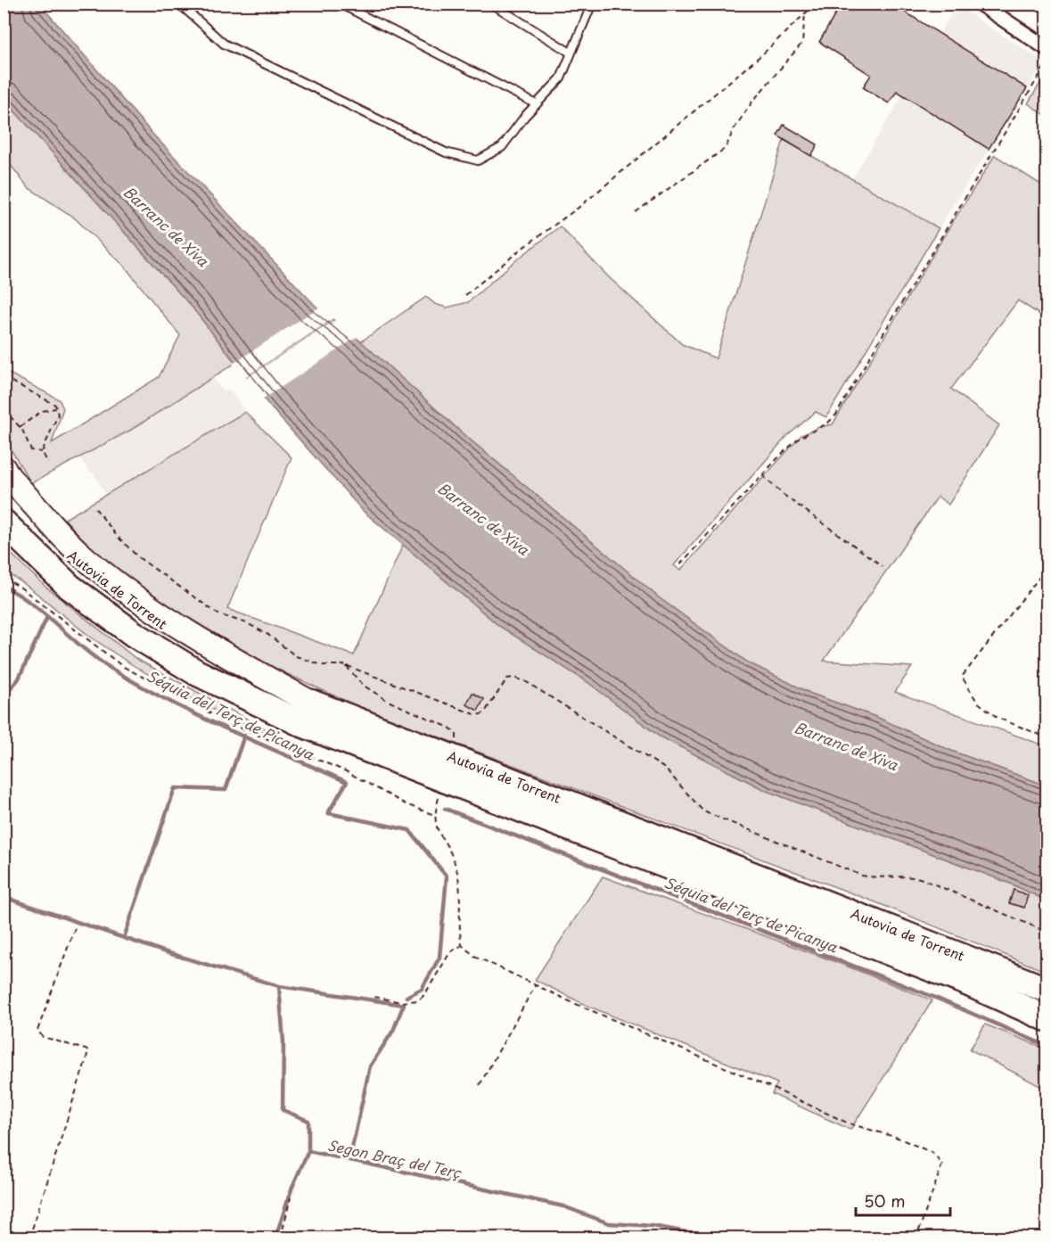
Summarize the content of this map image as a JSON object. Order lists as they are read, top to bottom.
{
  "streets": {
    "highway": ["Autovia de Torrent"]
  },
  "water": ["Barranc de Xiva", "Séquia del Terç de Picanya", "Segon Braç del Terç"],
  "scale_bar": "50 m"
}
